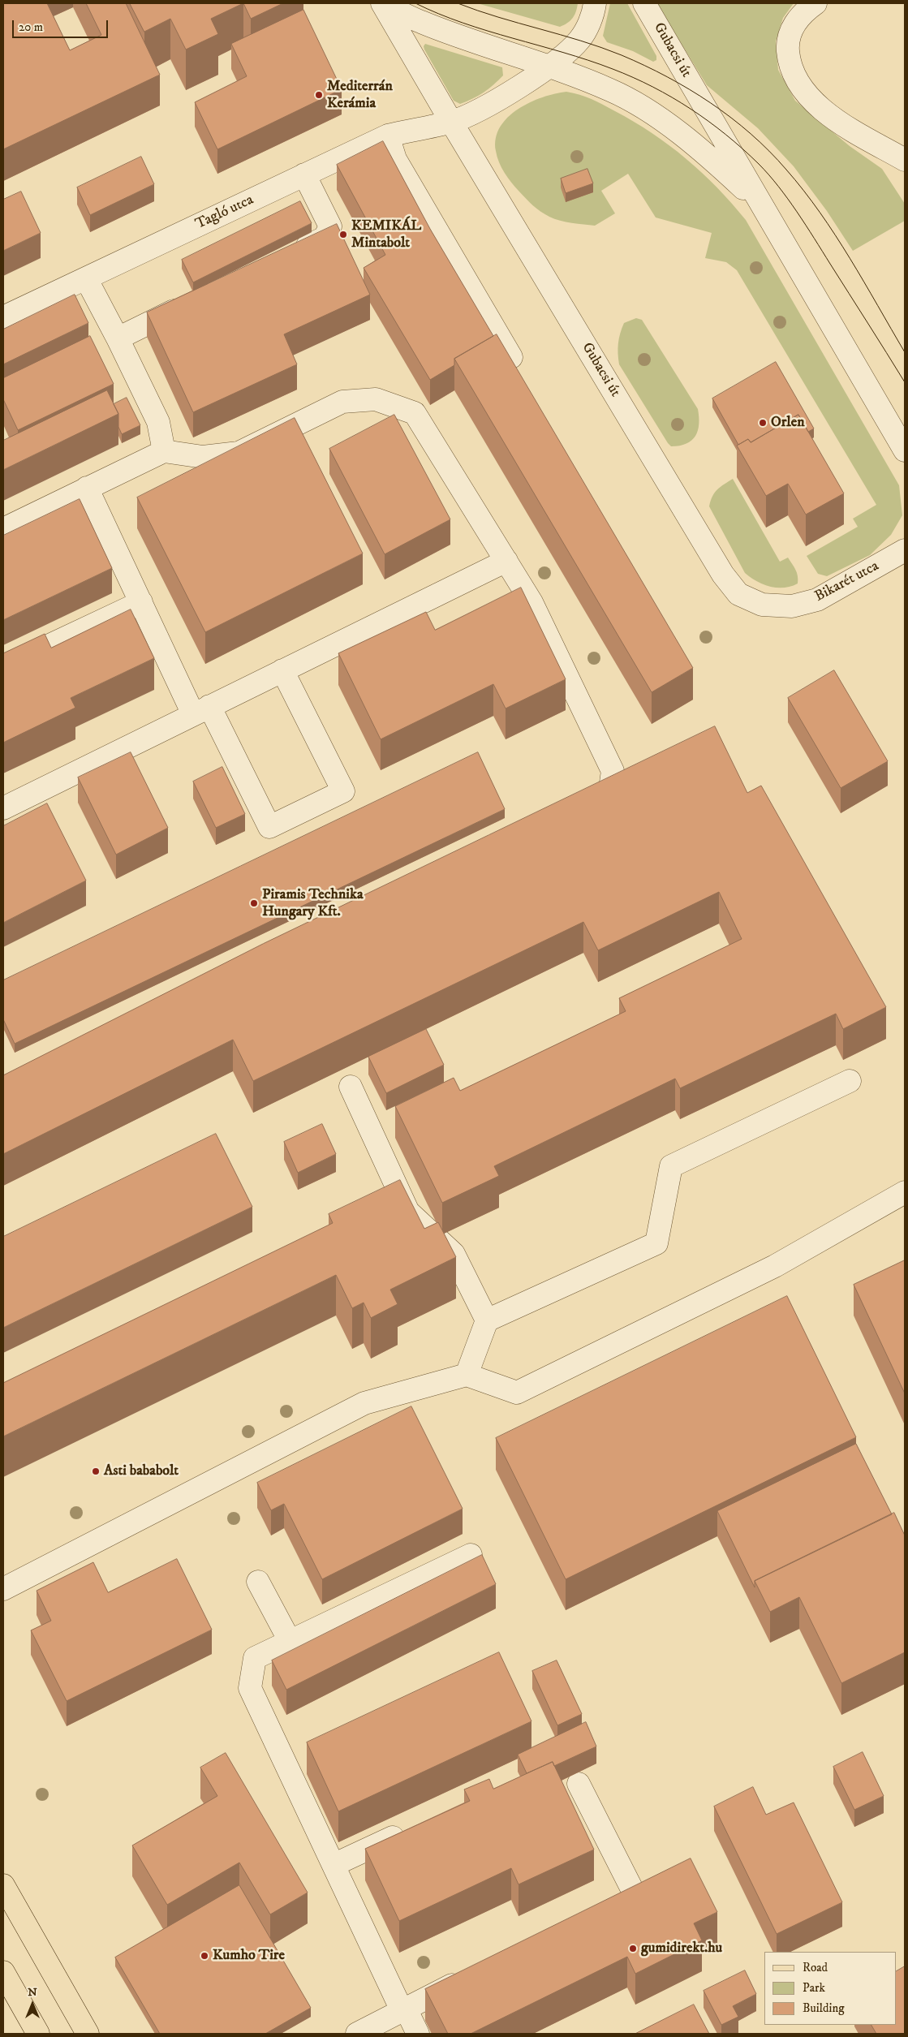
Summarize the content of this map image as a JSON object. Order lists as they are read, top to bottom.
{
  "streets": {
    "street": ["Gubacsi út", "Tagló utca", "Bikarét utca"]
  },
  "crossings": [
    ["Gubacsi út", "Tagló utca"],
    ["Gubacsi út", "Bikarét utca"]
  ],
  "places": [
    "Mediterrán Kerámia",
    "KEMIKÁL Mintabolt",
    "Orlen",
    "Piramis Technika Hungary Kft.",
    "Asti bababolt",
    "gumidirekt.hu",
    "Kumho Tire"
  ],
  "legend": ["Road", "Park", "Building"],
  "scale_bar": "20 m",
  "north": "top"
}
